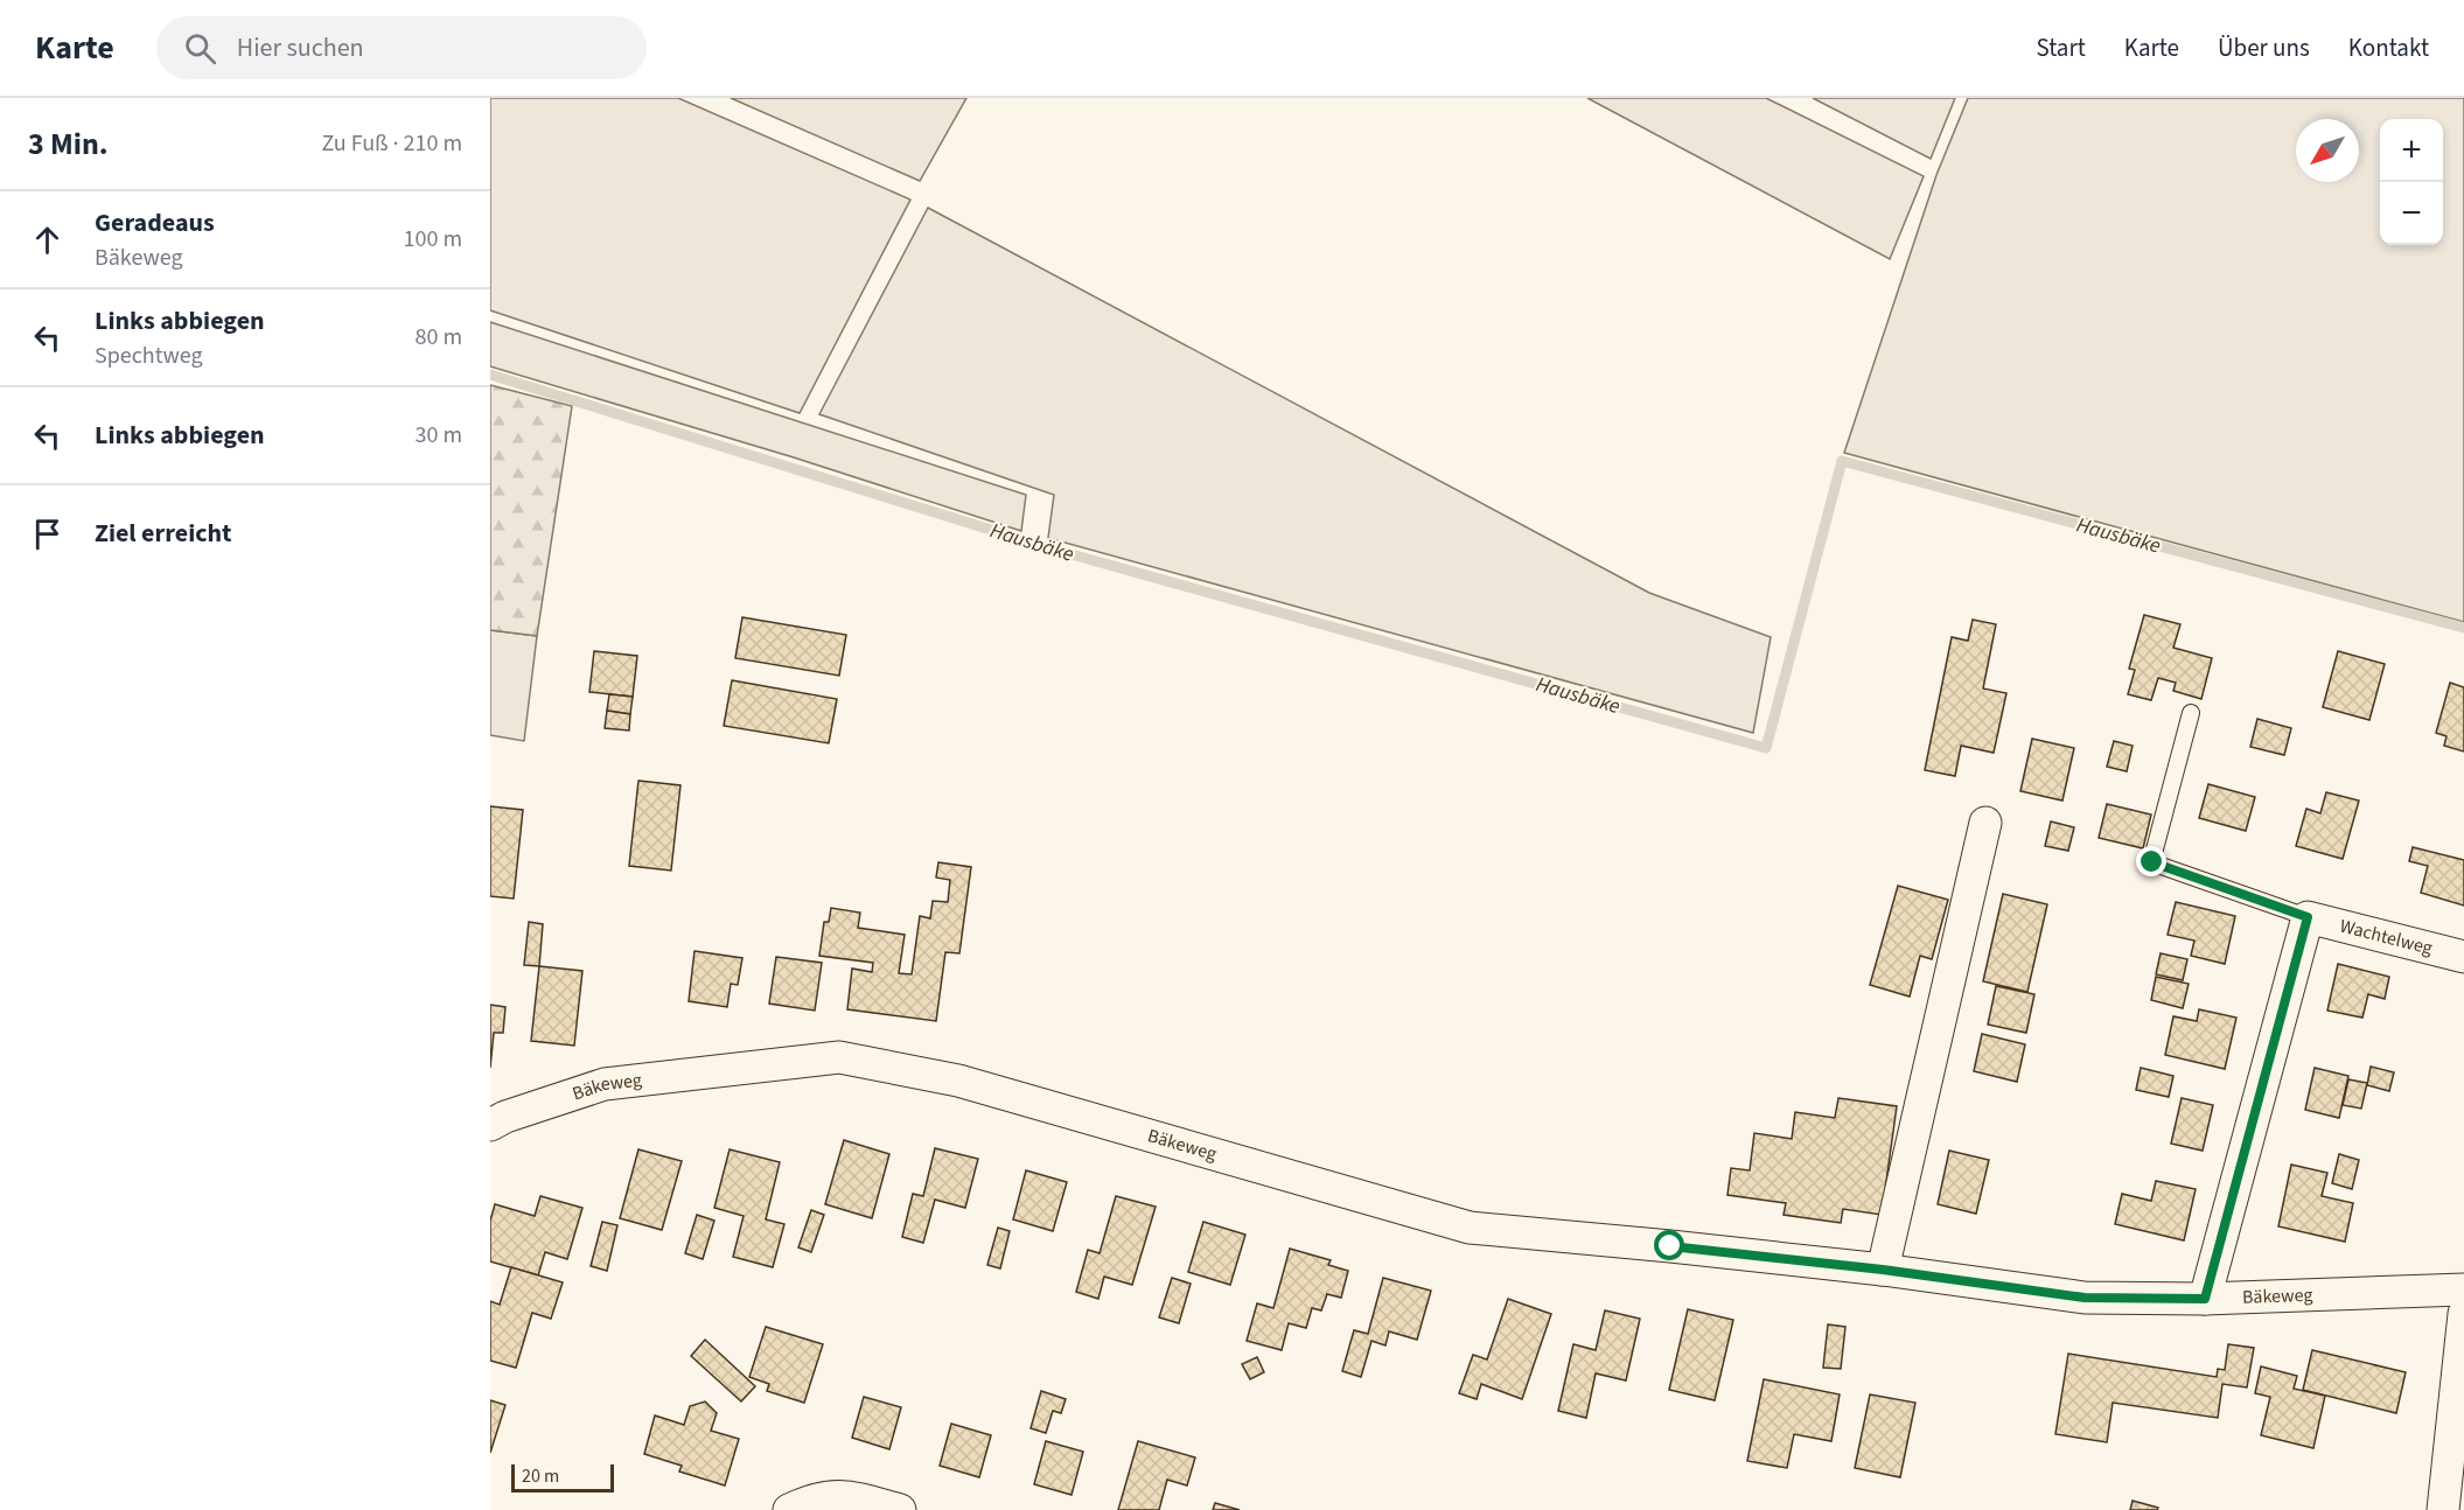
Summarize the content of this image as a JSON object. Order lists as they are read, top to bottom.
{
  "streets": {
    "street": ["Wachtelweg", "Bäkeweg"]
  },
  "water": ["Hausbäke"],
  "scale_bar": "20 m",
  "north": "bottom left",
  "page": {
    "header": "Karte",
    "search": "Hier suchen",
    "nav": [
      "Start",
      "Karte",
      "Über uns",
      "Kontakt"
    ],
    "heading": ["3 Min.", "Zu Fuß · 210 m"],
    "map_buttons": ["+", "−"],
    "list": [
      ["Geradeaus", "Bäkeweg", "100 m"],
      ["Links abbiegen", "Spechtweg", "80 m"],
      ["Links abbiegen", "30 m"],
      "Ziel erreicht"
    ],
    "scale": "20 m"
  }
}
